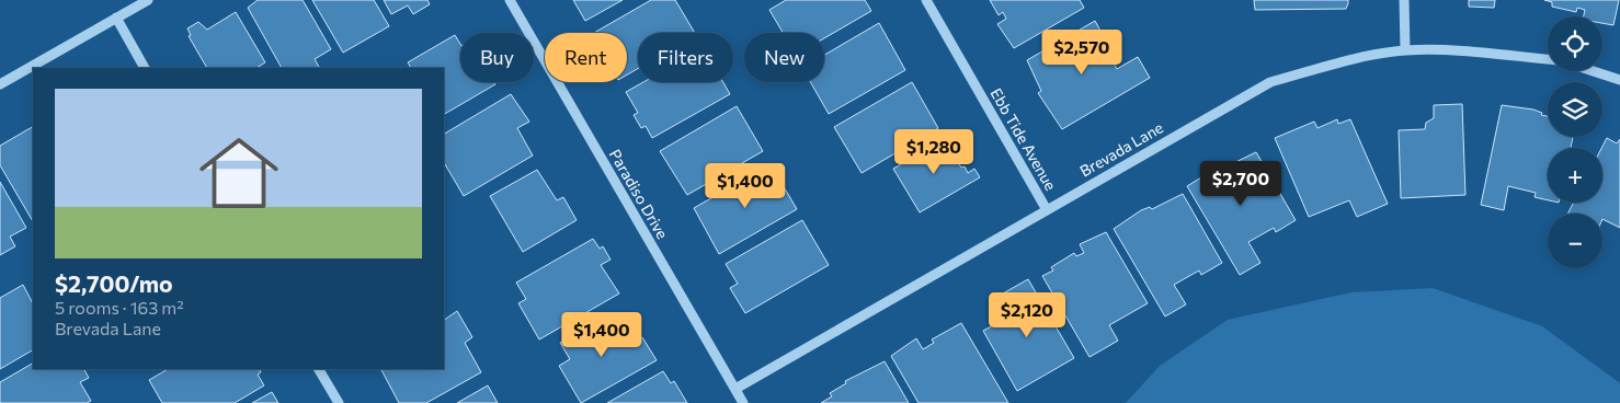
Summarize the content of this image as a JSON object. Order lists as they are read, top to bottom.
{
  "streets": {
    "street": ["Ebb Tide Avenue", "Brevada Lane", "Paradiso Drive"]
  },
  "crossings": [
    ["Ebb Tide Avenue", "Brevada Lane"],
    ["Brevada Lane", "Paradiso Drive"]
  ],
  "page": {
    "map_buttons": ["+", "−"],
    "price": [
      "$2,570",
      "$1,280",
      "$2,700",
      "$1,400",
      "$2,120",
      "$1,400"
    ],
    "chip": [
      "Buy",
      "Rent",
      "Filters",
      "New"
    ],
    "list": [
      {
        "name": "$2,700/mo",
        "note": "5 rooms · 163 m² · Brevada Lane"
      }
    ]
  }
}
